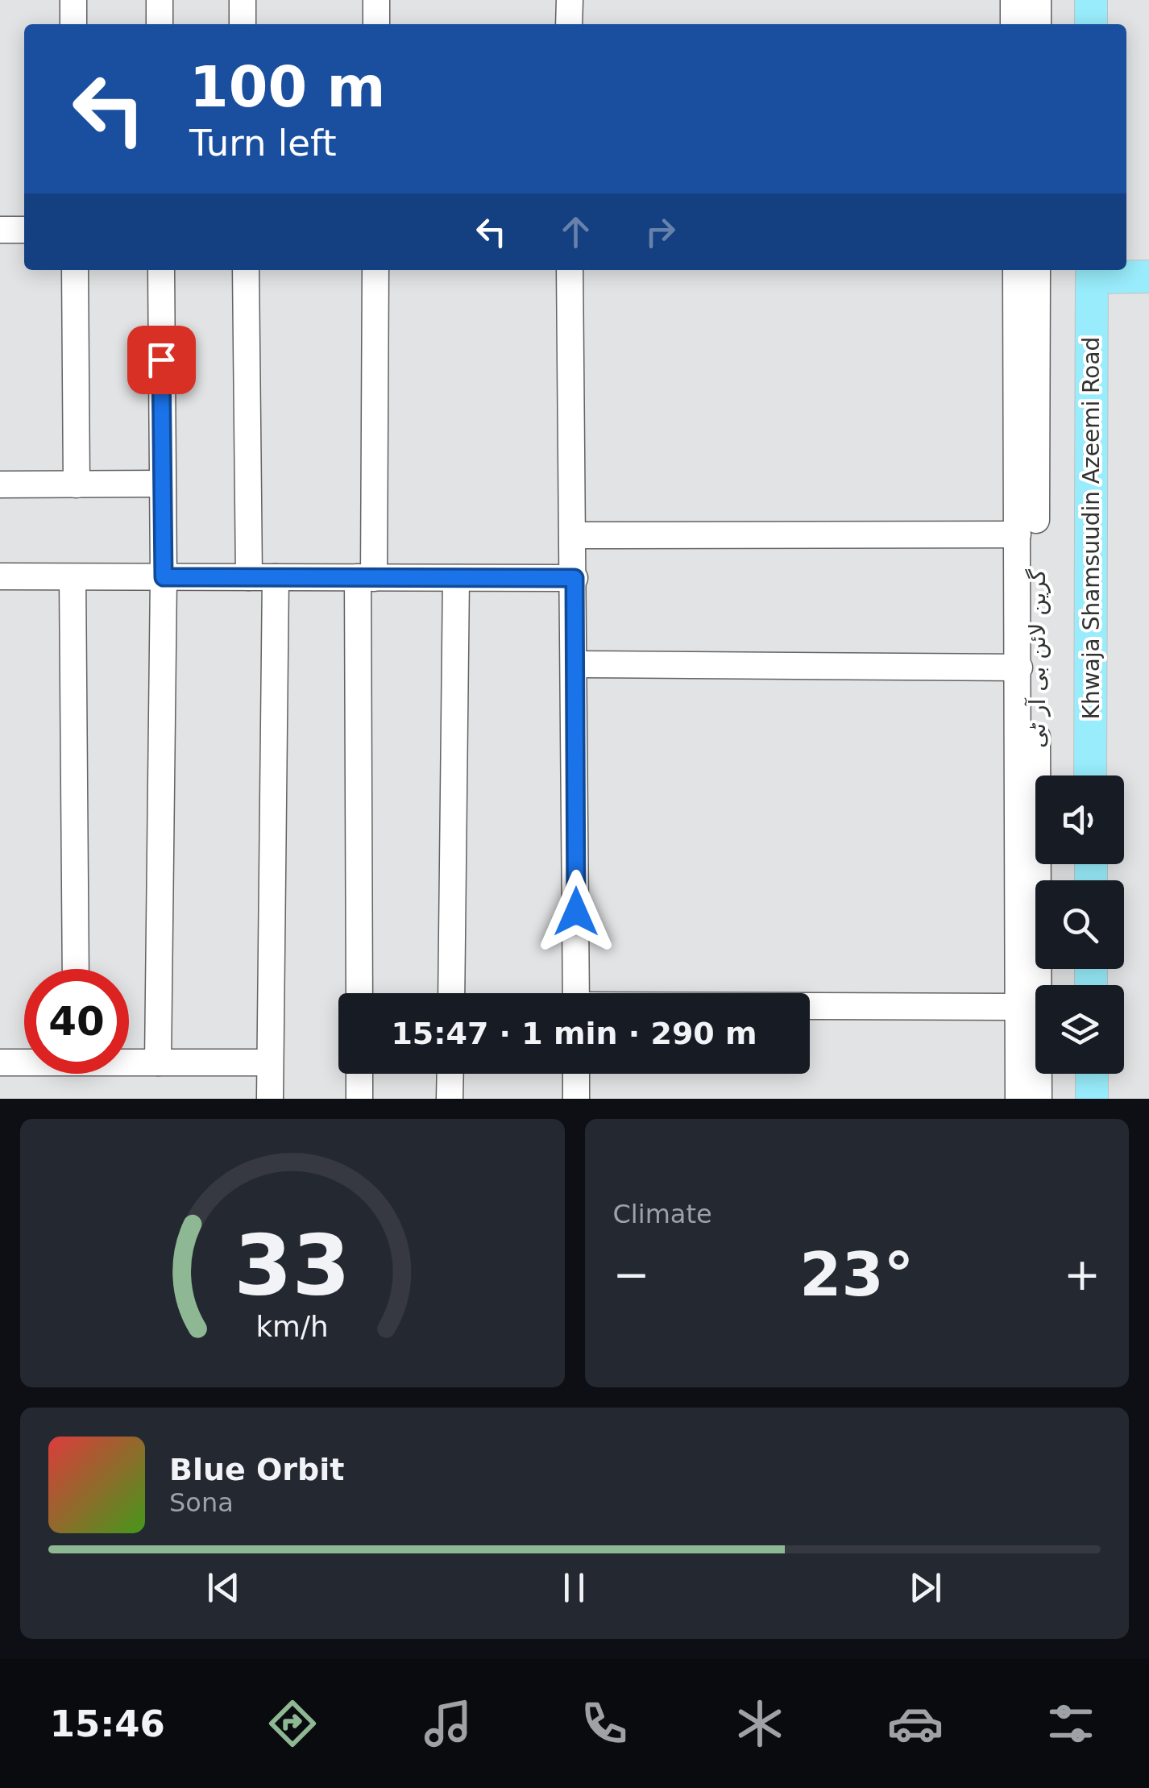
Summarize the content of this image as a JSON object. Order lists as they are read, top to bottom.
{
  "streets": {
    "main road": ["Khwaja Shamsuudin Azeemi Road"],
    "street": ["گرین لائن بی آر ٹی"]
  },
  "page": {
    "turn": ["100 m", "Turn left"],
    "limit": "40",
    "trip": "15:47 · 1 min · 290 m",
    "tile": "Climate",
    "heat": ["−", "23°", "+"],
    "song": ["Blue Orbit", "Sona"],
    "tabs": "15:46",
    "gauge": ["33", "km/h"]
  }
}
